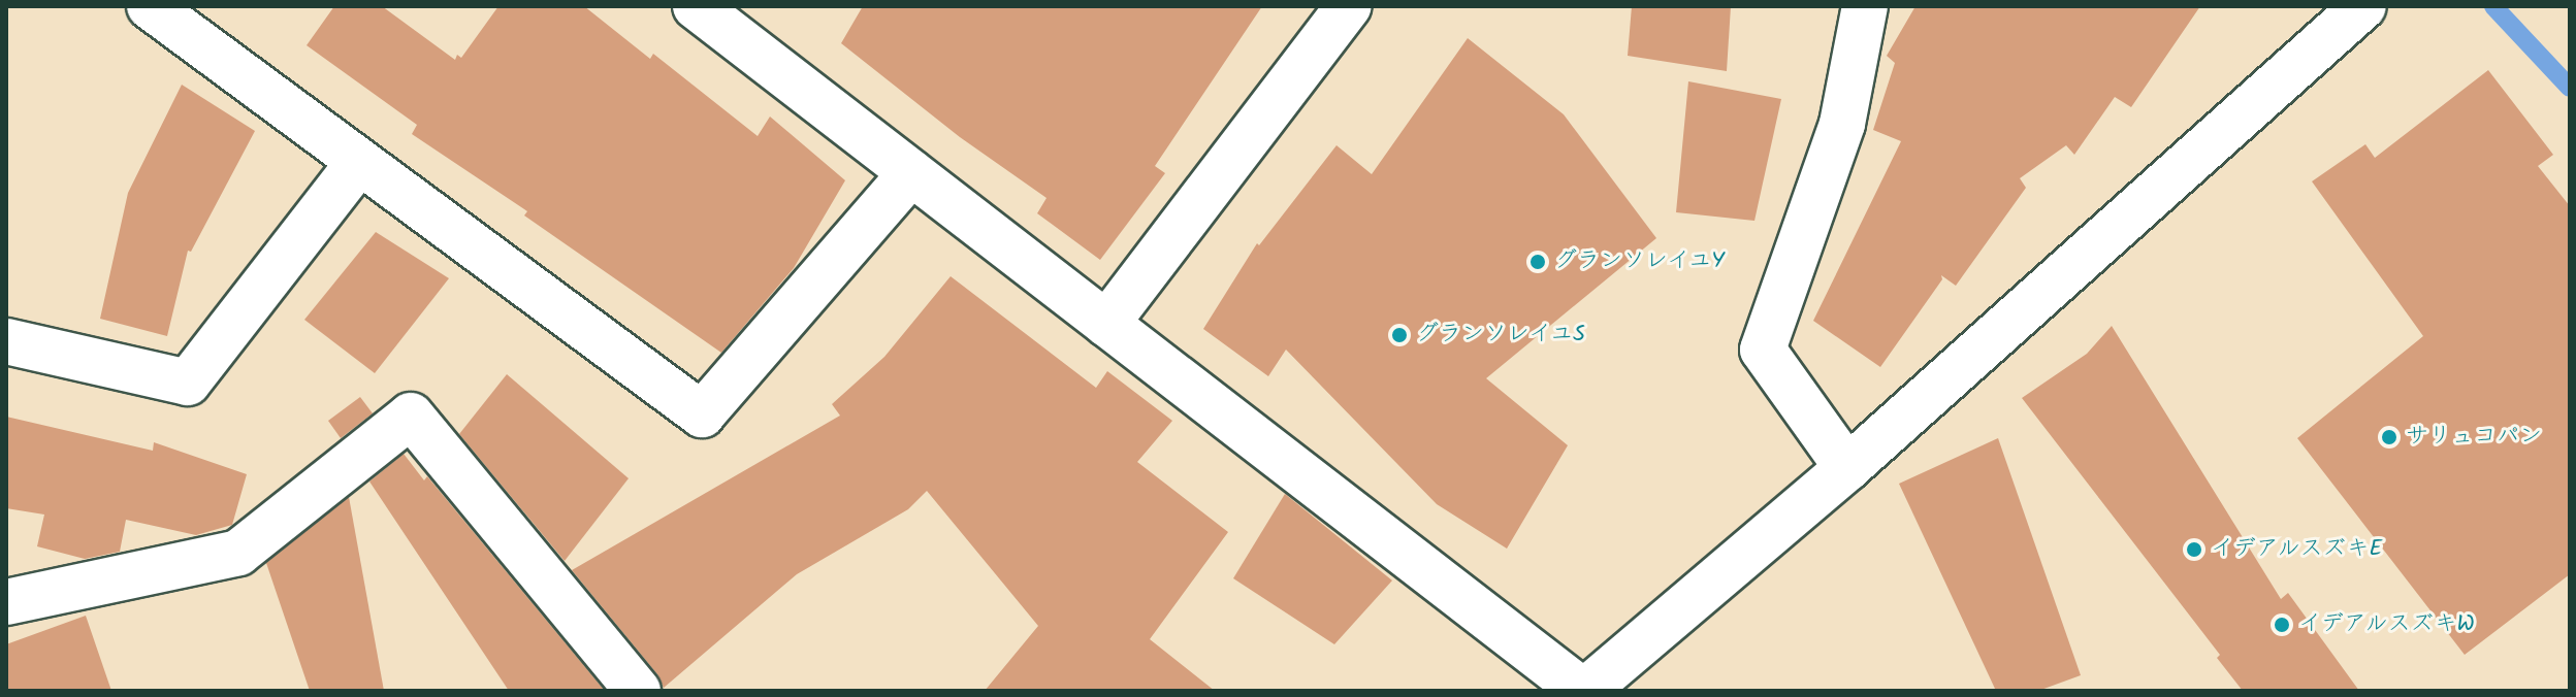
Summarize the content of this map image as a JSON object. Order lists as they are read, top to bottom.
{
  "places": [
    "グランソレイユY",
    "グランソレイユS",
    "サリュコパン",
    "イデアルスズキE",
    "イデアルスズキW"
  ]
}
